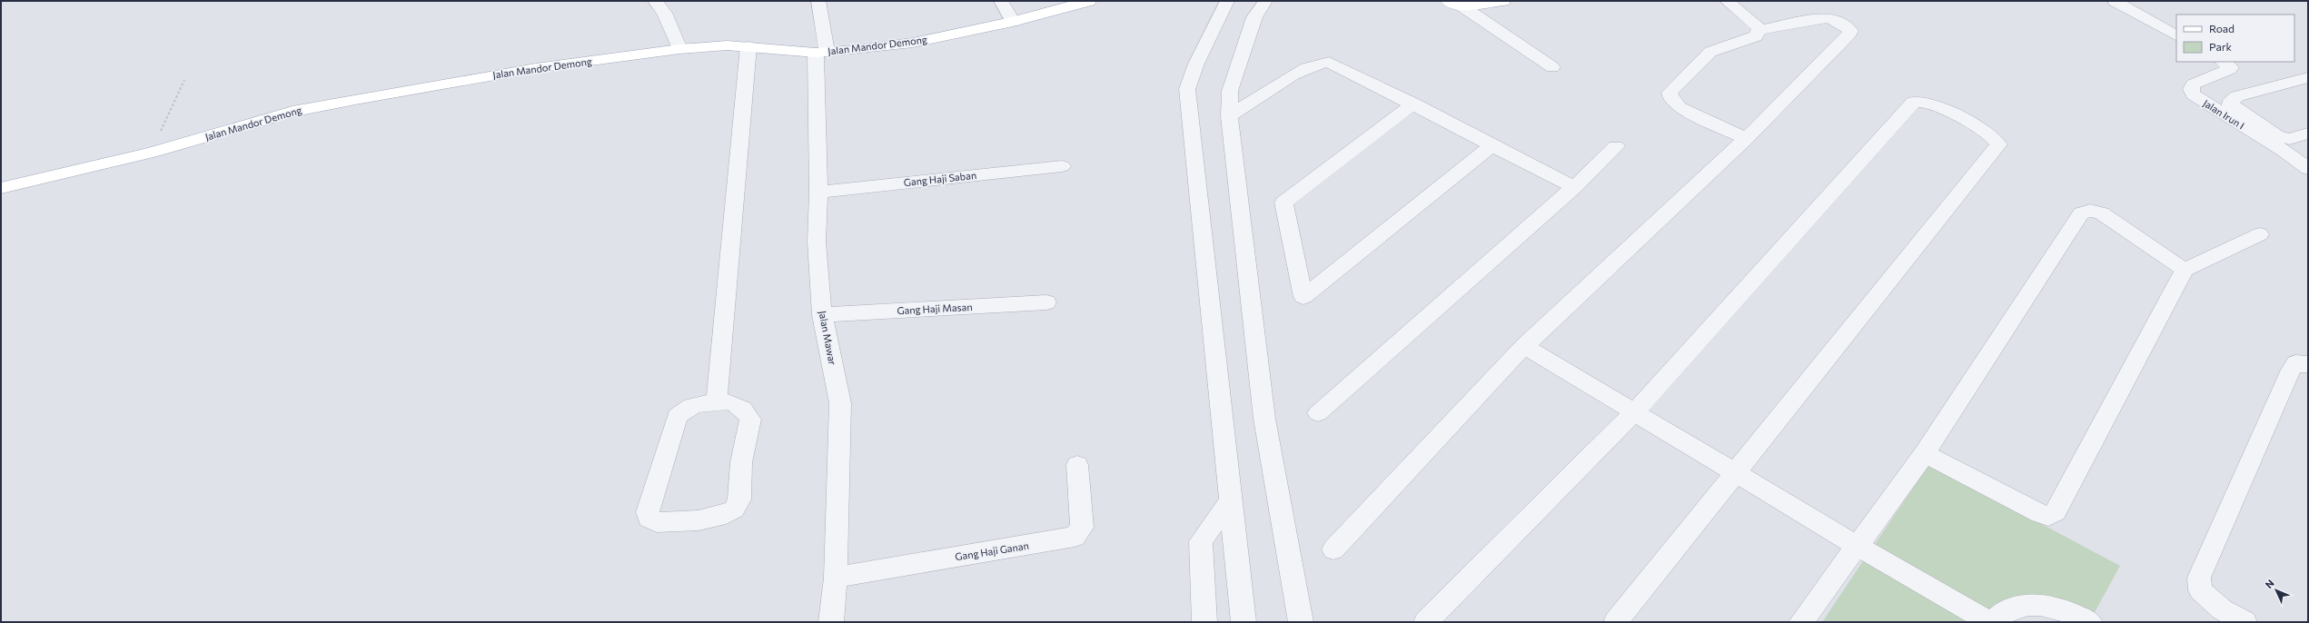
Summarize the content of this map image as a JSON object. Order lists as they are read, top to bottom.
{
  "streets": {
    "main road": ["Jalan Mandor Demong"],
    "street": [
      "Jalan Irun I",
      "Gang Haji Saban",
      "Gang Haji Masan",
      "Jalan Mawar",
      "Gang Haji Ganan"
    ]
  },
  "crossings": [
    ["Jalan Mandor Demong", "Jalan Mawar"],
    ["Gang Haji Saban", "Jalan Mawar"],
    ["Gang Haji Masan", "Jalan Mawar"],
    ["Jalan Mawar", "Gang Haji Ganan"]
  ],
  "legend": ["Road", "Park"],
  "north": "top left"
}
